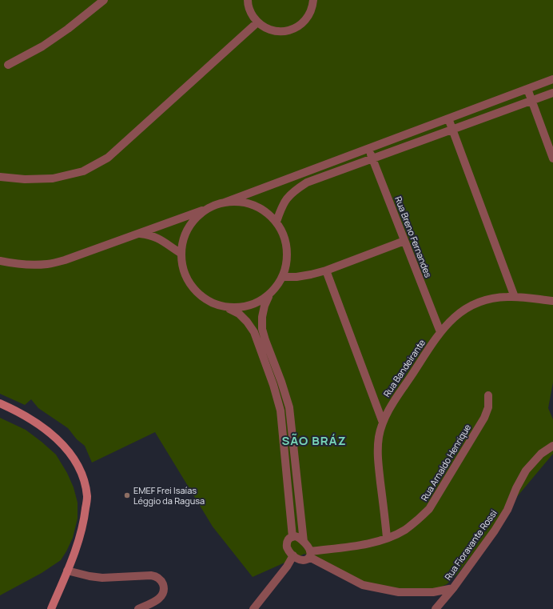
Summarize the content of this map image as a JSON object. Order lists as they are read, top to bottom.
{
  "streets": {
    "street": [
      "Rua Breno Fernandes",
      "Rua Bandeirante",
      "Rua Arnaldo Henrique",
      "Rua Fioravante Rossi"
    ]
  },
  "crossings": [
    ["Rua Breno Fernandes", "Rua Bandeirante"],
    ["Rua Bandeirante", "Rua Arnaldo Henrique"]
  ],
  "districts": ["SÃO BRÁZ"],
  "places": ["EMEF Frei Isaías Léggio da Ragusa"]
}
